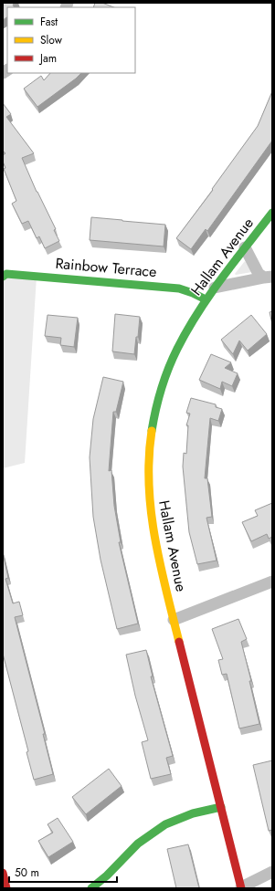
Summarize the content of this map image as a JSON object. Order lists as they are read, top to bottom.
{
  "streets": {
    "street": ["Hallam Avenue", "Rainbow Terrace"]
  },
  "crossings": [
    ["Hallam Avenue", "Rainbow Terrace"]
  ],
  "legend": ["Fast", "Slow", "Jam"],
  "scale_bar": "50 m"
}
